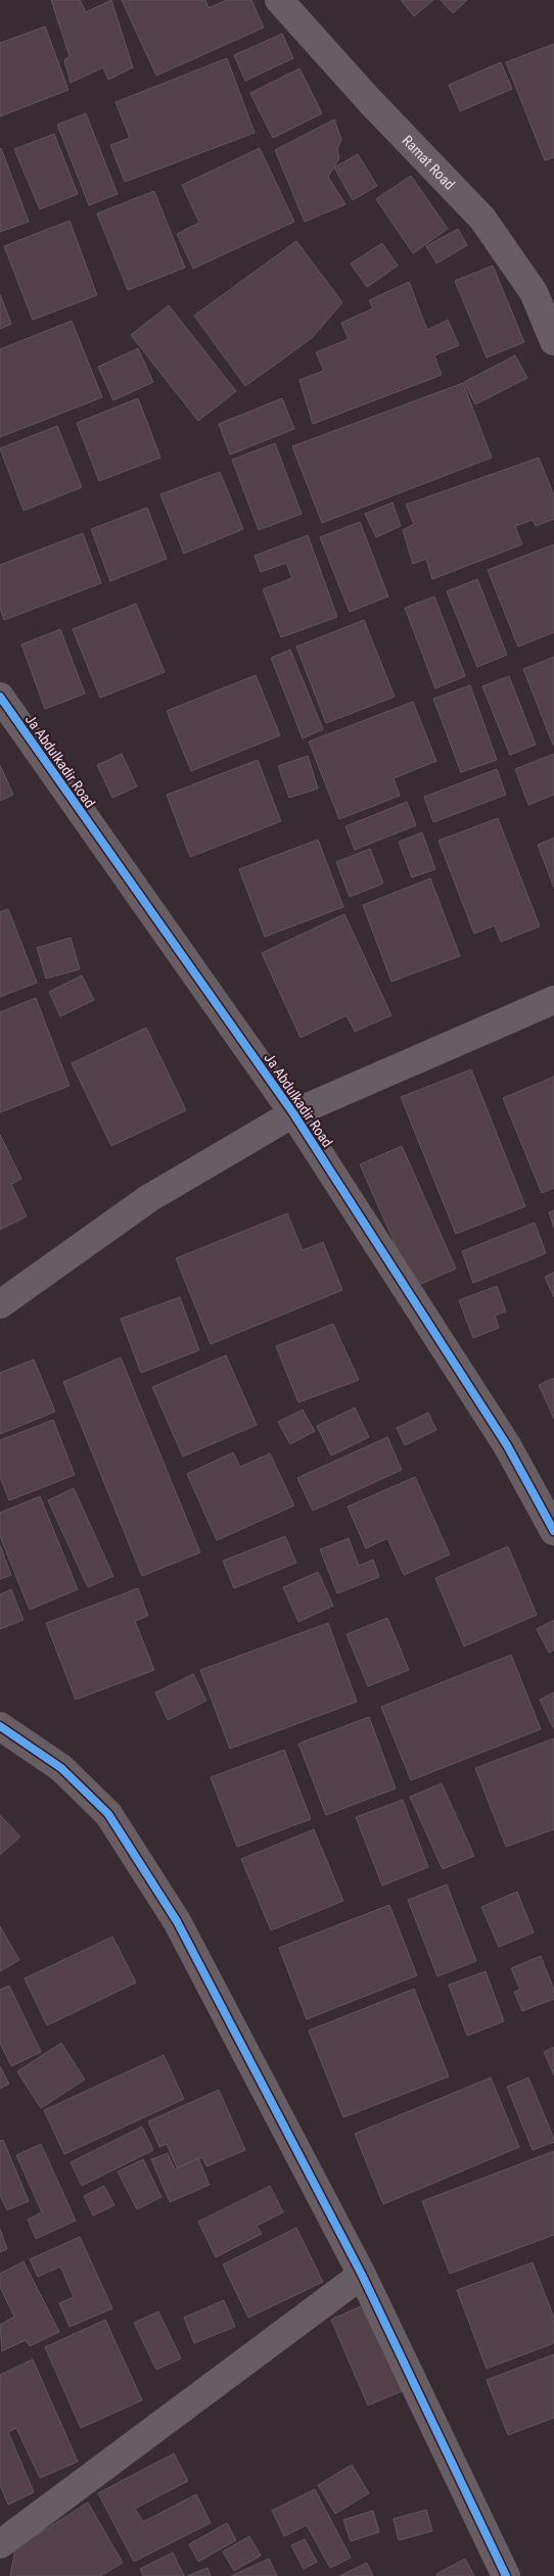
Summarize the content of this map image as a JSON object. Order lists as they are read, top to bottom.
{
  "streets": {
    "street": ["Ramat Road", "Ja Abdulkadir Road"]
  }
}
